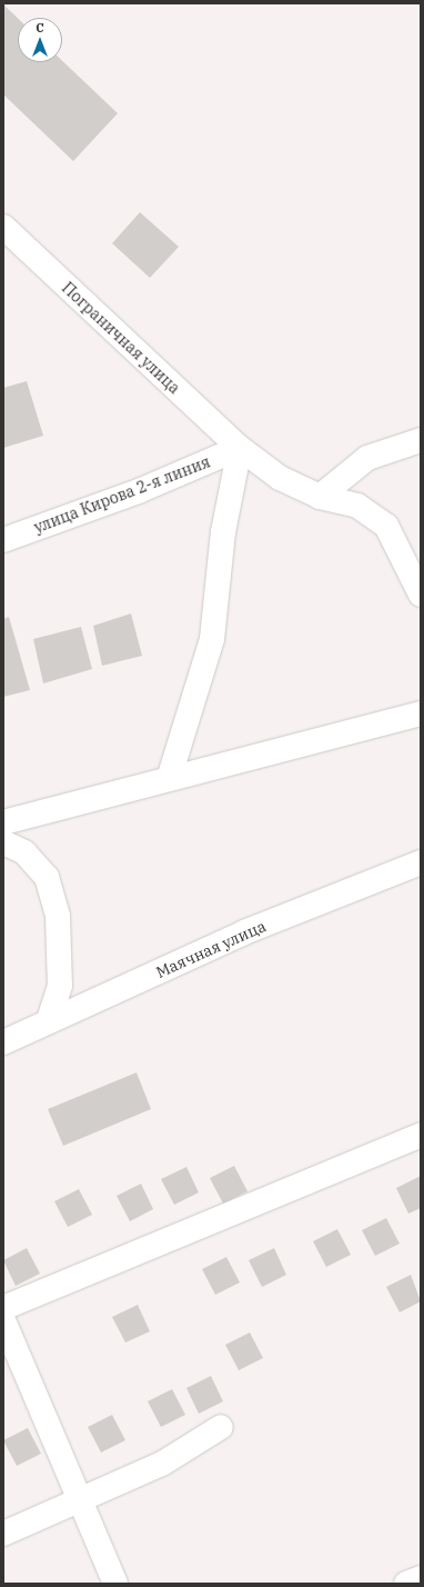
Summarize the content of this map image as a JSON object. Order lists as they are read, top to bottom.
{
  "streets": {
    "street": ["Пограничная улица", "улица Кирова 2-я линия", "Маячная улица"]
  },
  "crossings": [
    ["Пограничная улица", "улица Кирова 2-я линия"]
  ],
  "north": "top"
}
